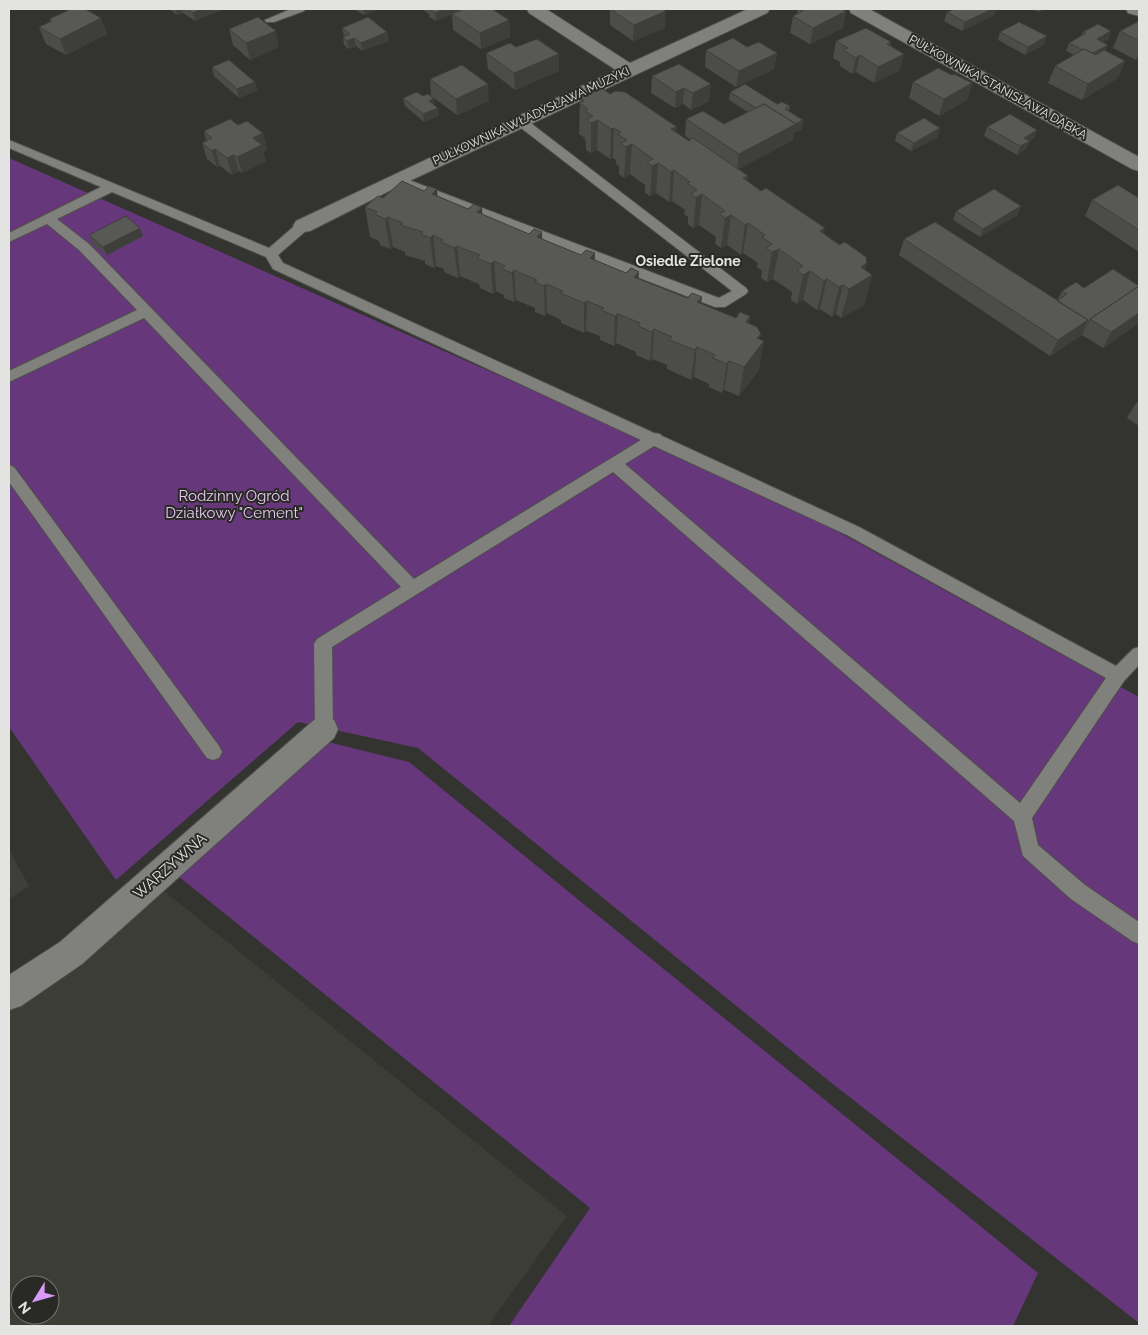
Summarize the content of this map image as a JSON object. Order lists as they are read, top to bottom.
{
  "streets": {
    "street": ["PUŁKOWNIKA STANISŁAWA DĄBKA", "PUŁKOWNIKA WŁADYSŁAWA MUZYKI", "WARZYWNA"]
  },
  "districts": ["Osiedle Zielone"],
  "parks": ["Rodzinny Ogród Działkowy \"Cement\""],
  "north": "bottom left"
}
